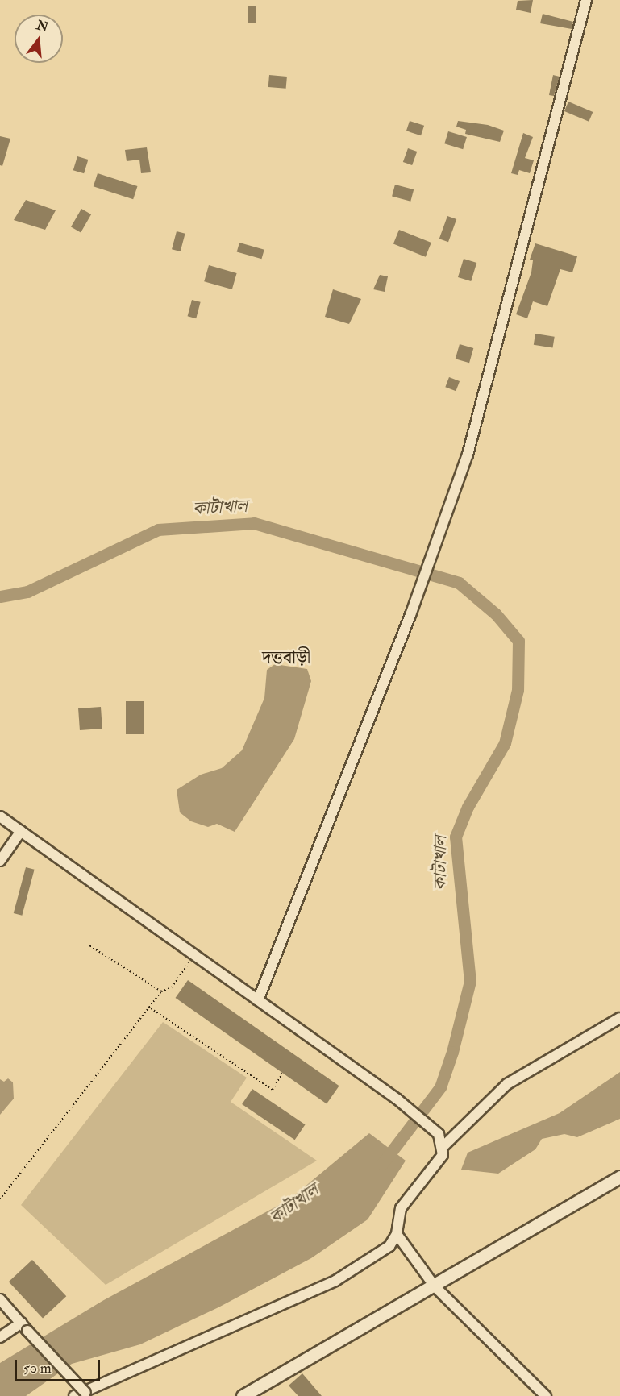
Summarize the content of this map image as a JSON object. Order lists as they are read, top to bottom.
{
  "districts": ["দত্তবাড়ী"],
  "water": ["কাটাখাল"],
  "scale_bar": "50 m",
  "north": "top"
}
